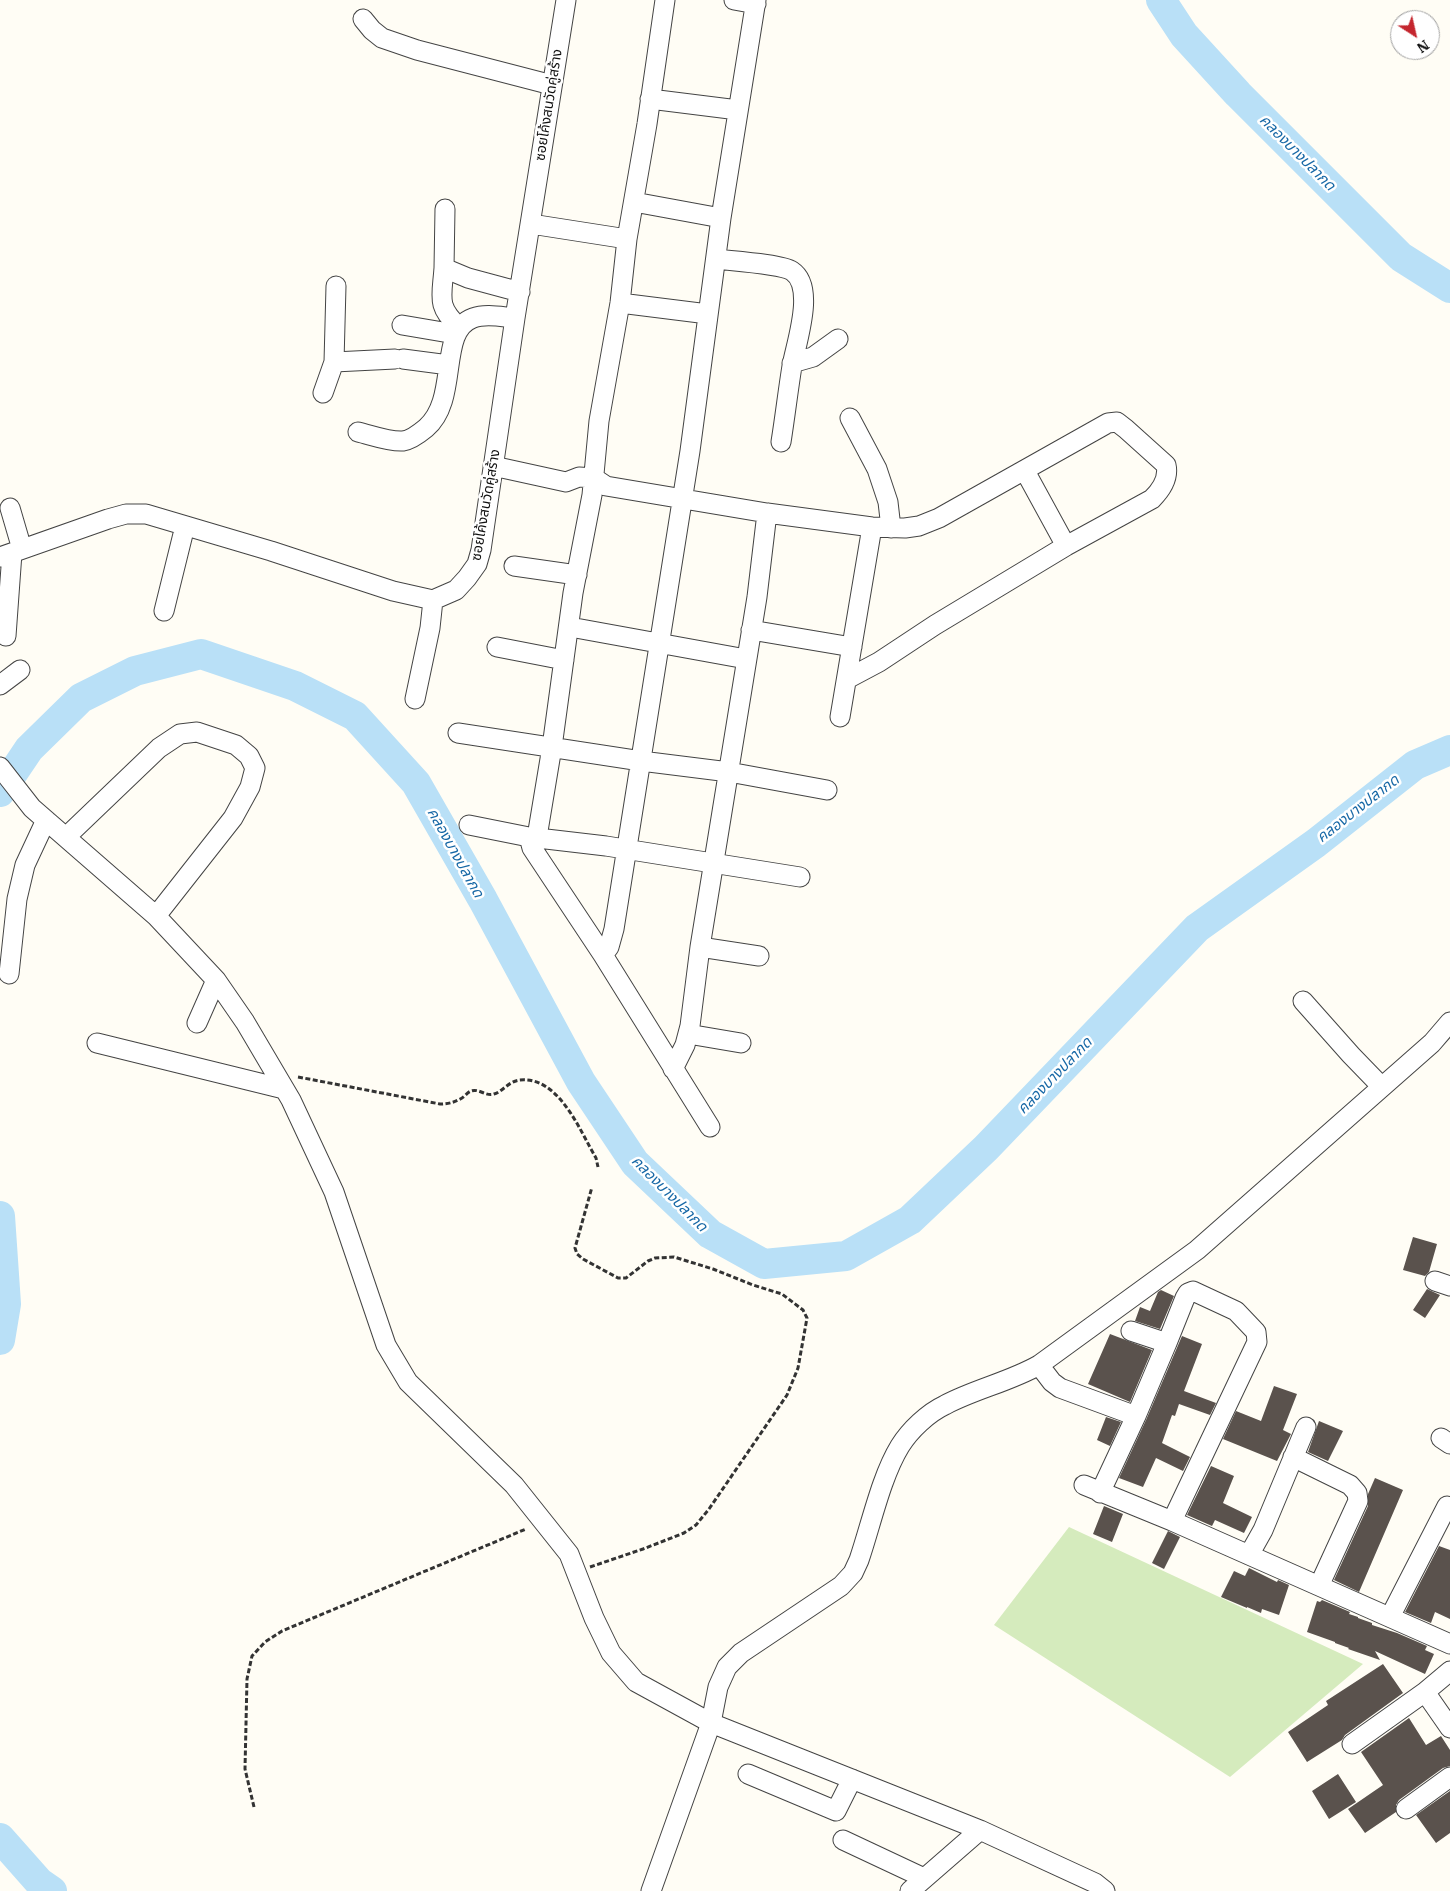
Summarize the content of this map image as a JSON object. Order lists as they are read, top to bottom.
{
  "streets": {
    "street": ["ซอยโค้งสนวัดคู่สร้าง"]
  },
  "water": ["คลองบางปลากด"],
  "north": "bottom right"
}
